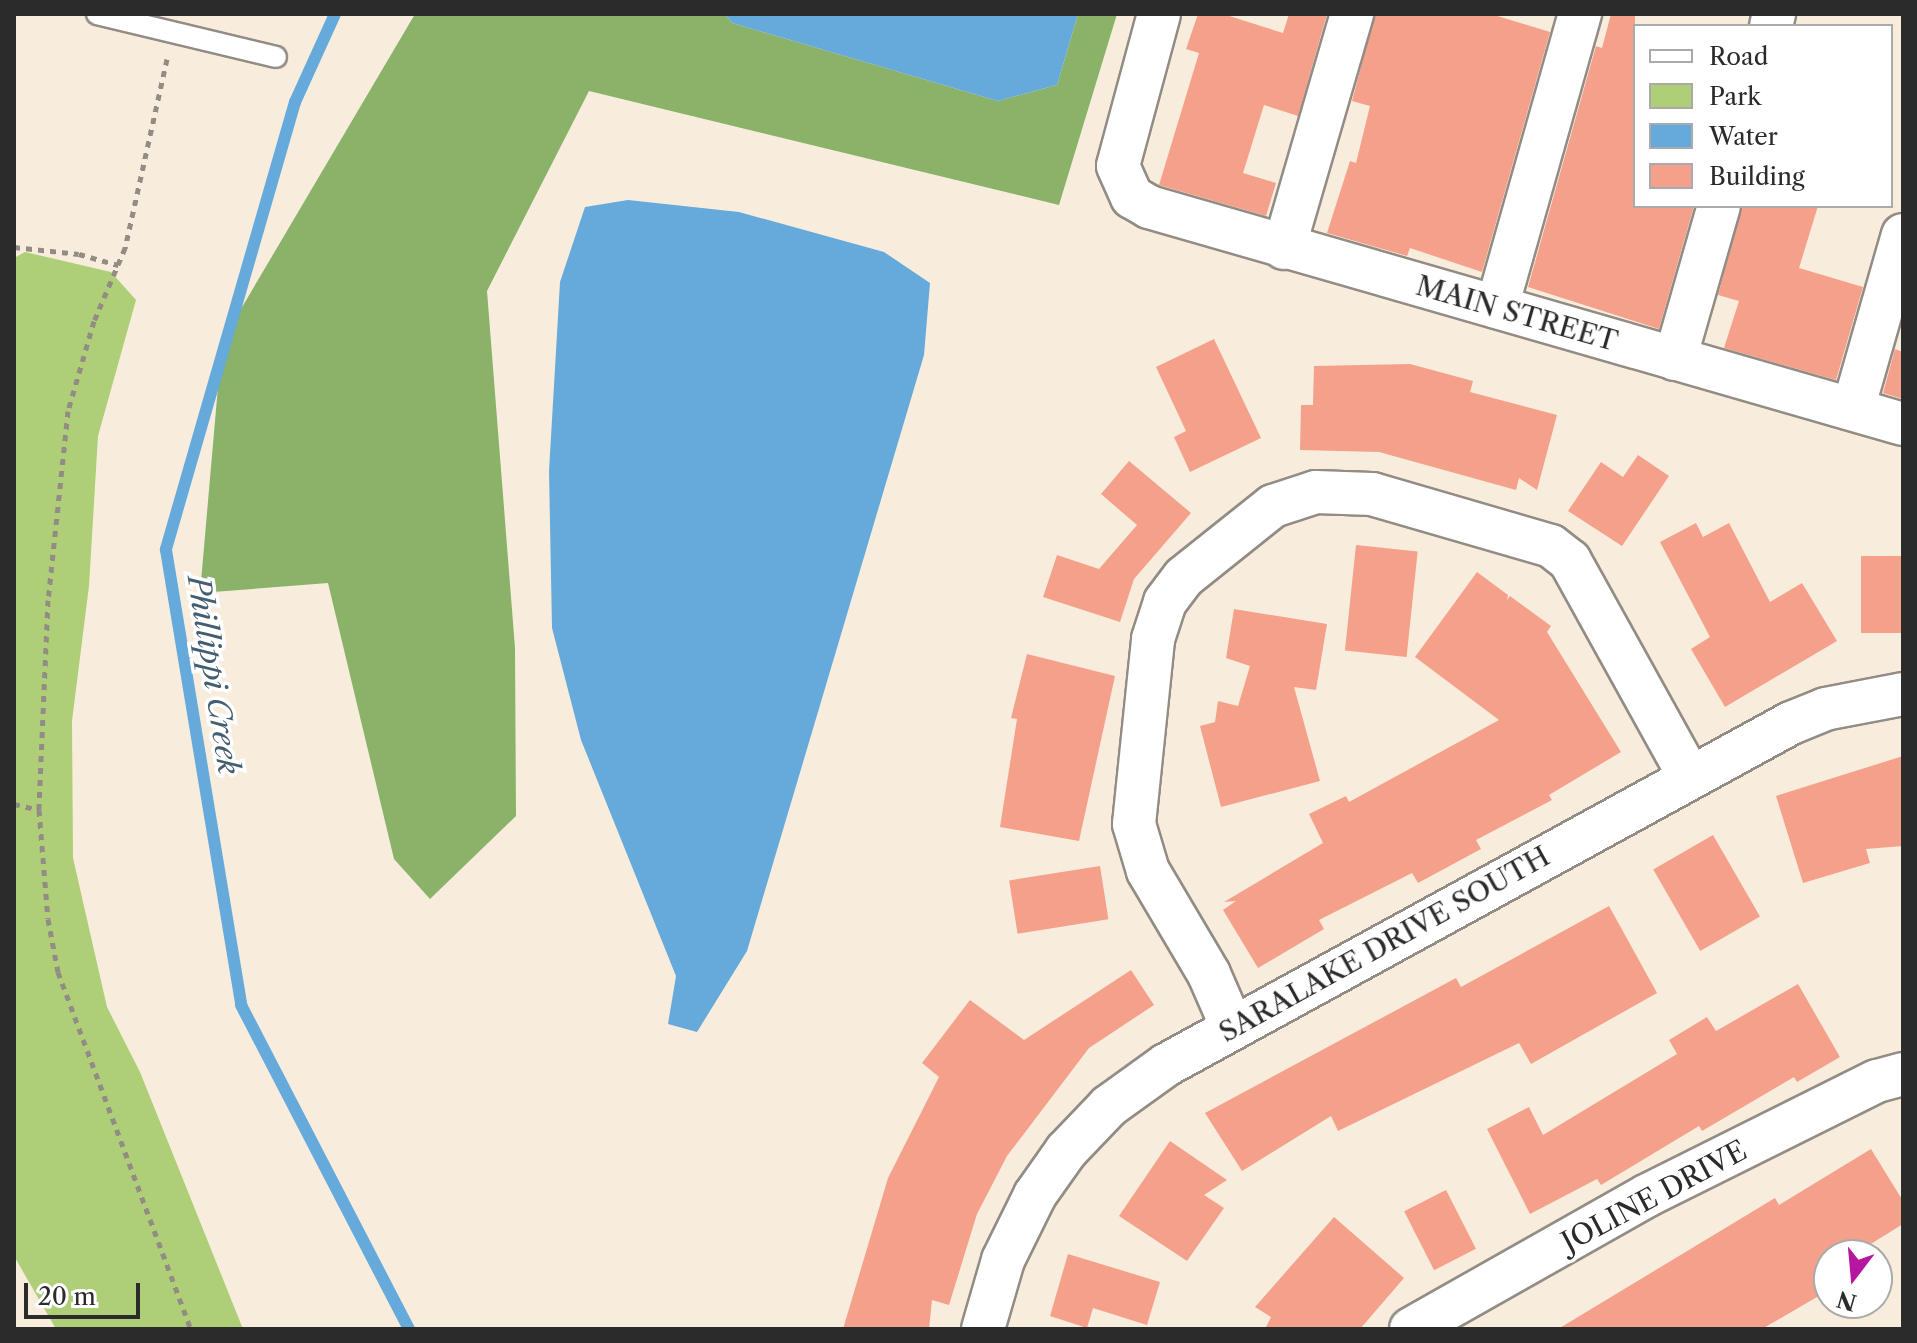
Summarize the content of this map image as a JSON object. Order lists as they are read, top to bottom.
{
  "streets": {
    "street": ["MAIN STREET", "SARALAKE DRIVE SOUTH", "JOLINE DRIVE"]
  },
  "water": ["Phillippi Creek"],
  "legend": [
    "Road",
    "Park",
    "Water",
    "Building"
  ],
  "scale_bar": "20 m",
  "north": "bottom"
}
